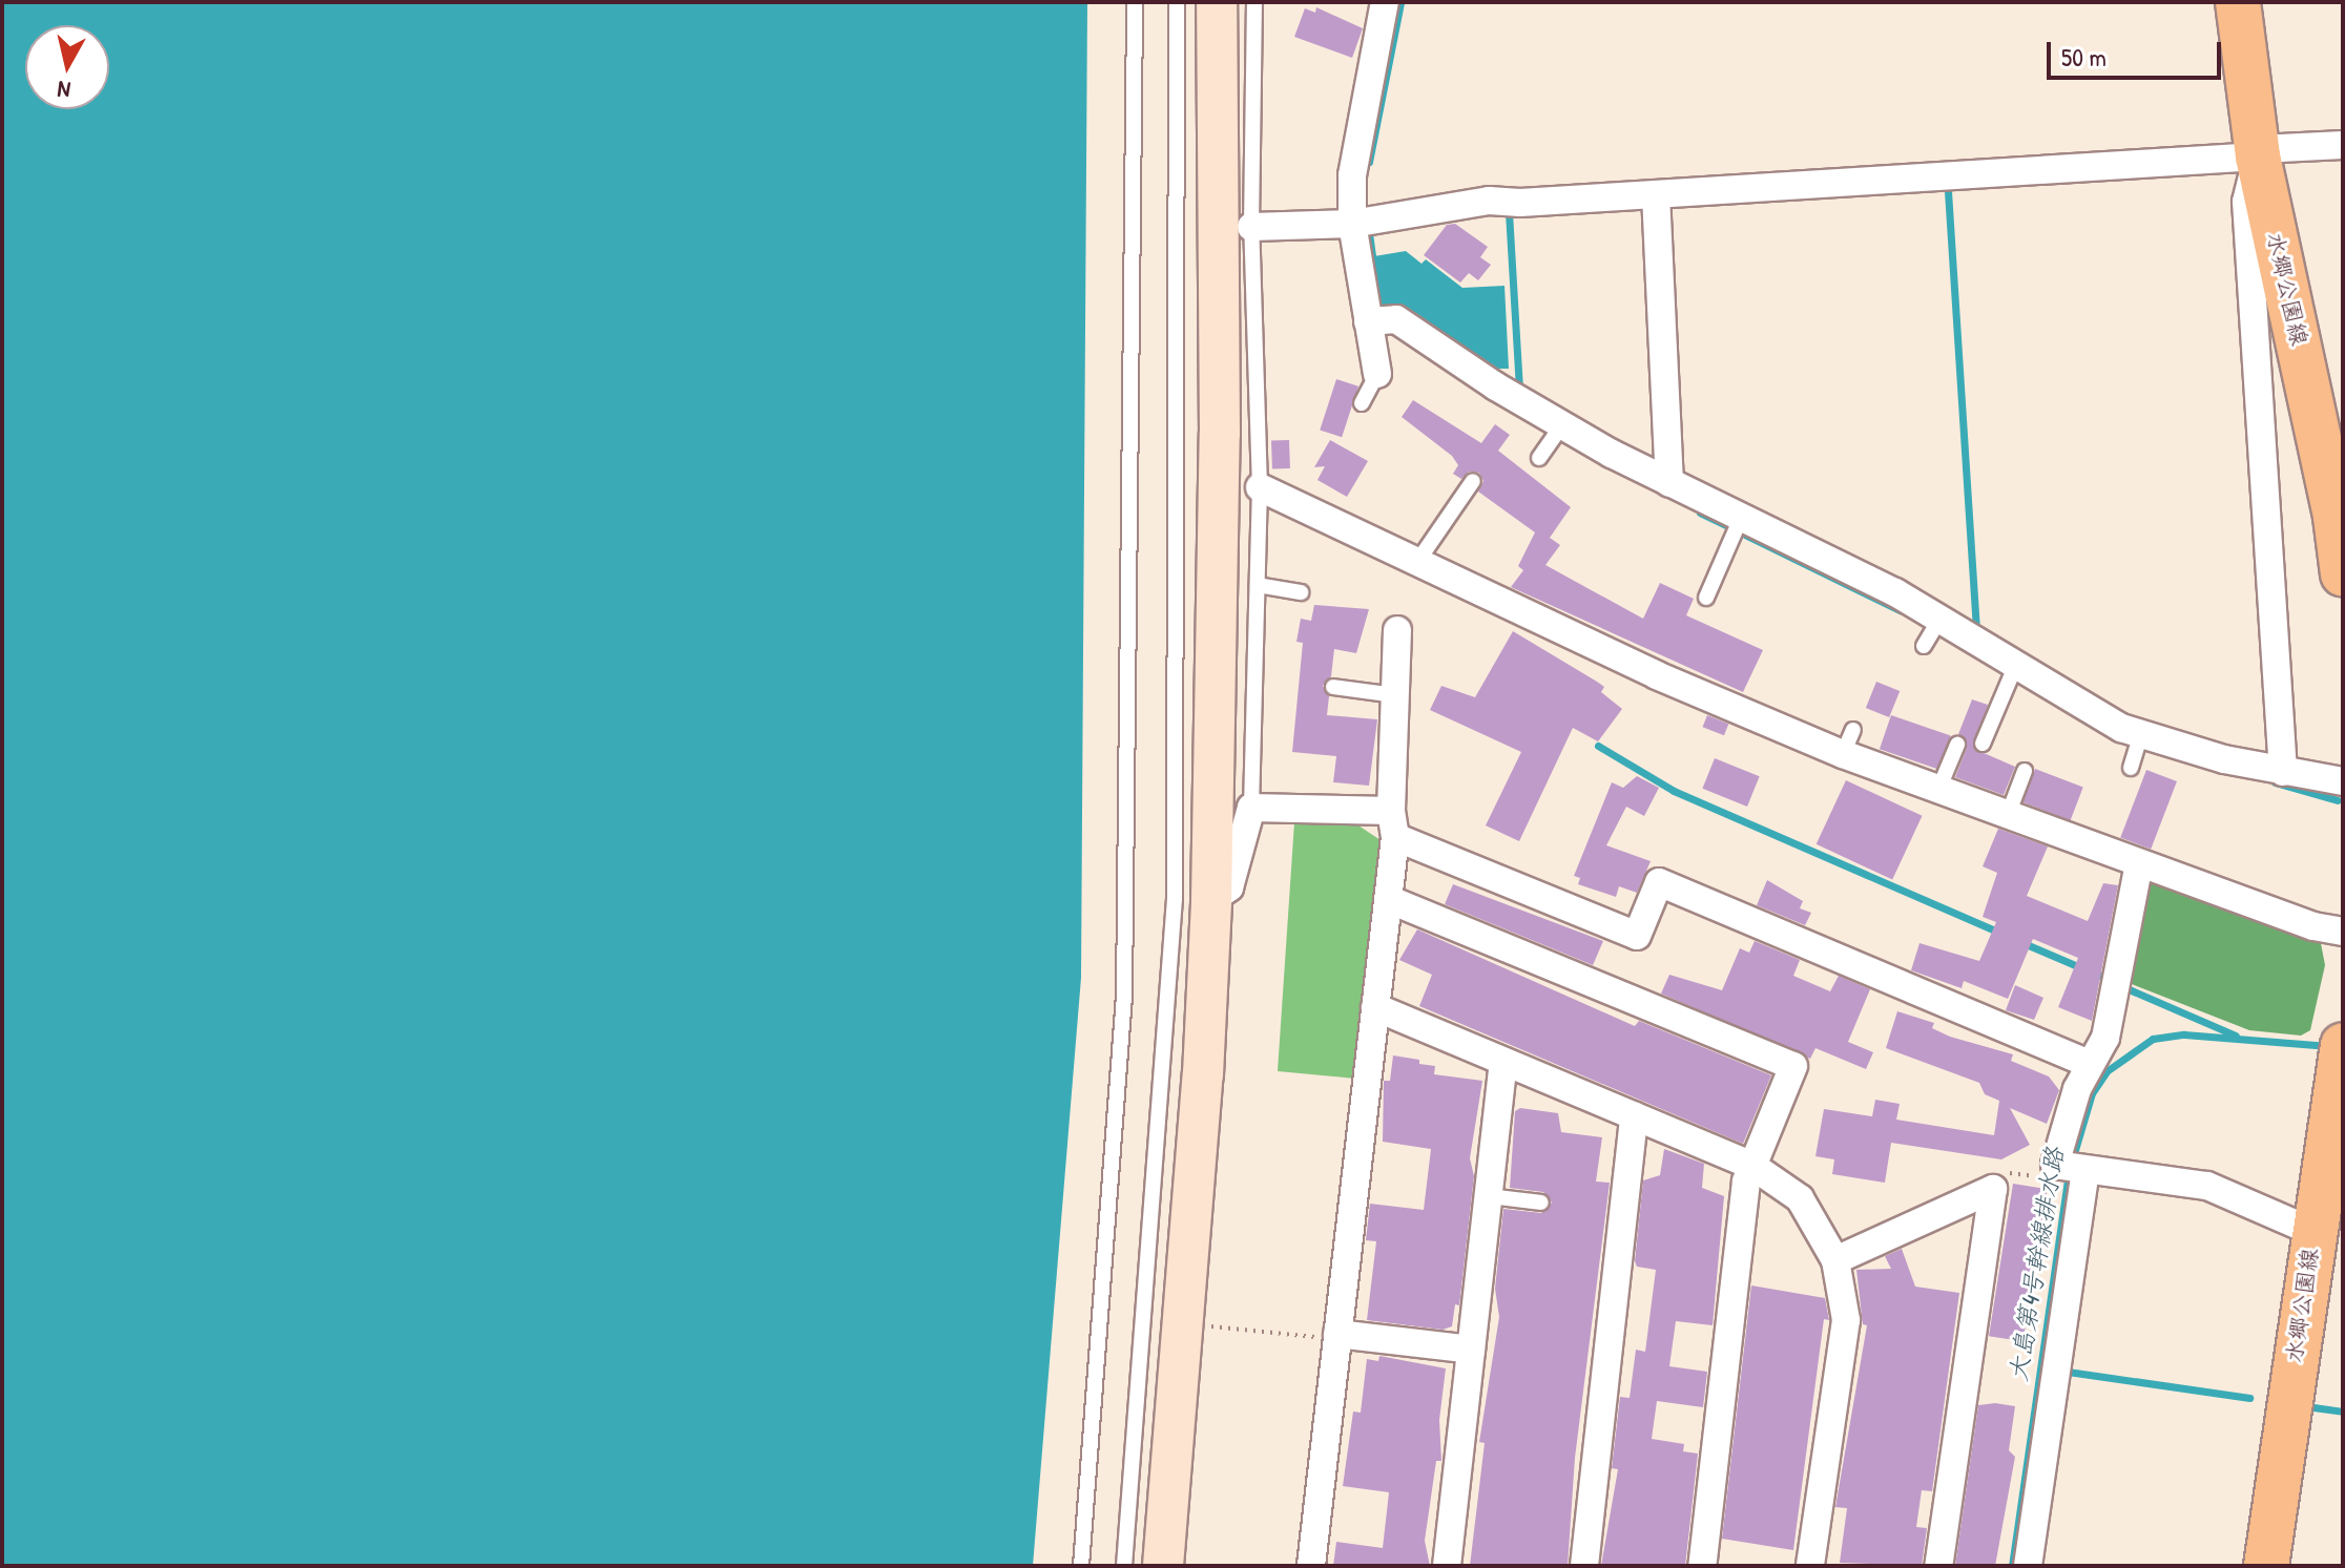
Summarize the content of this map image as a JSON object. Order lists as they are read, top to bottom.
{
  "streets": {
    "main road": ["水郷公園線"]
  },
  "water": ["大島第4号幹線排水路"],
  "scale_bar": "50 m",
  "north": "bottom"
}
